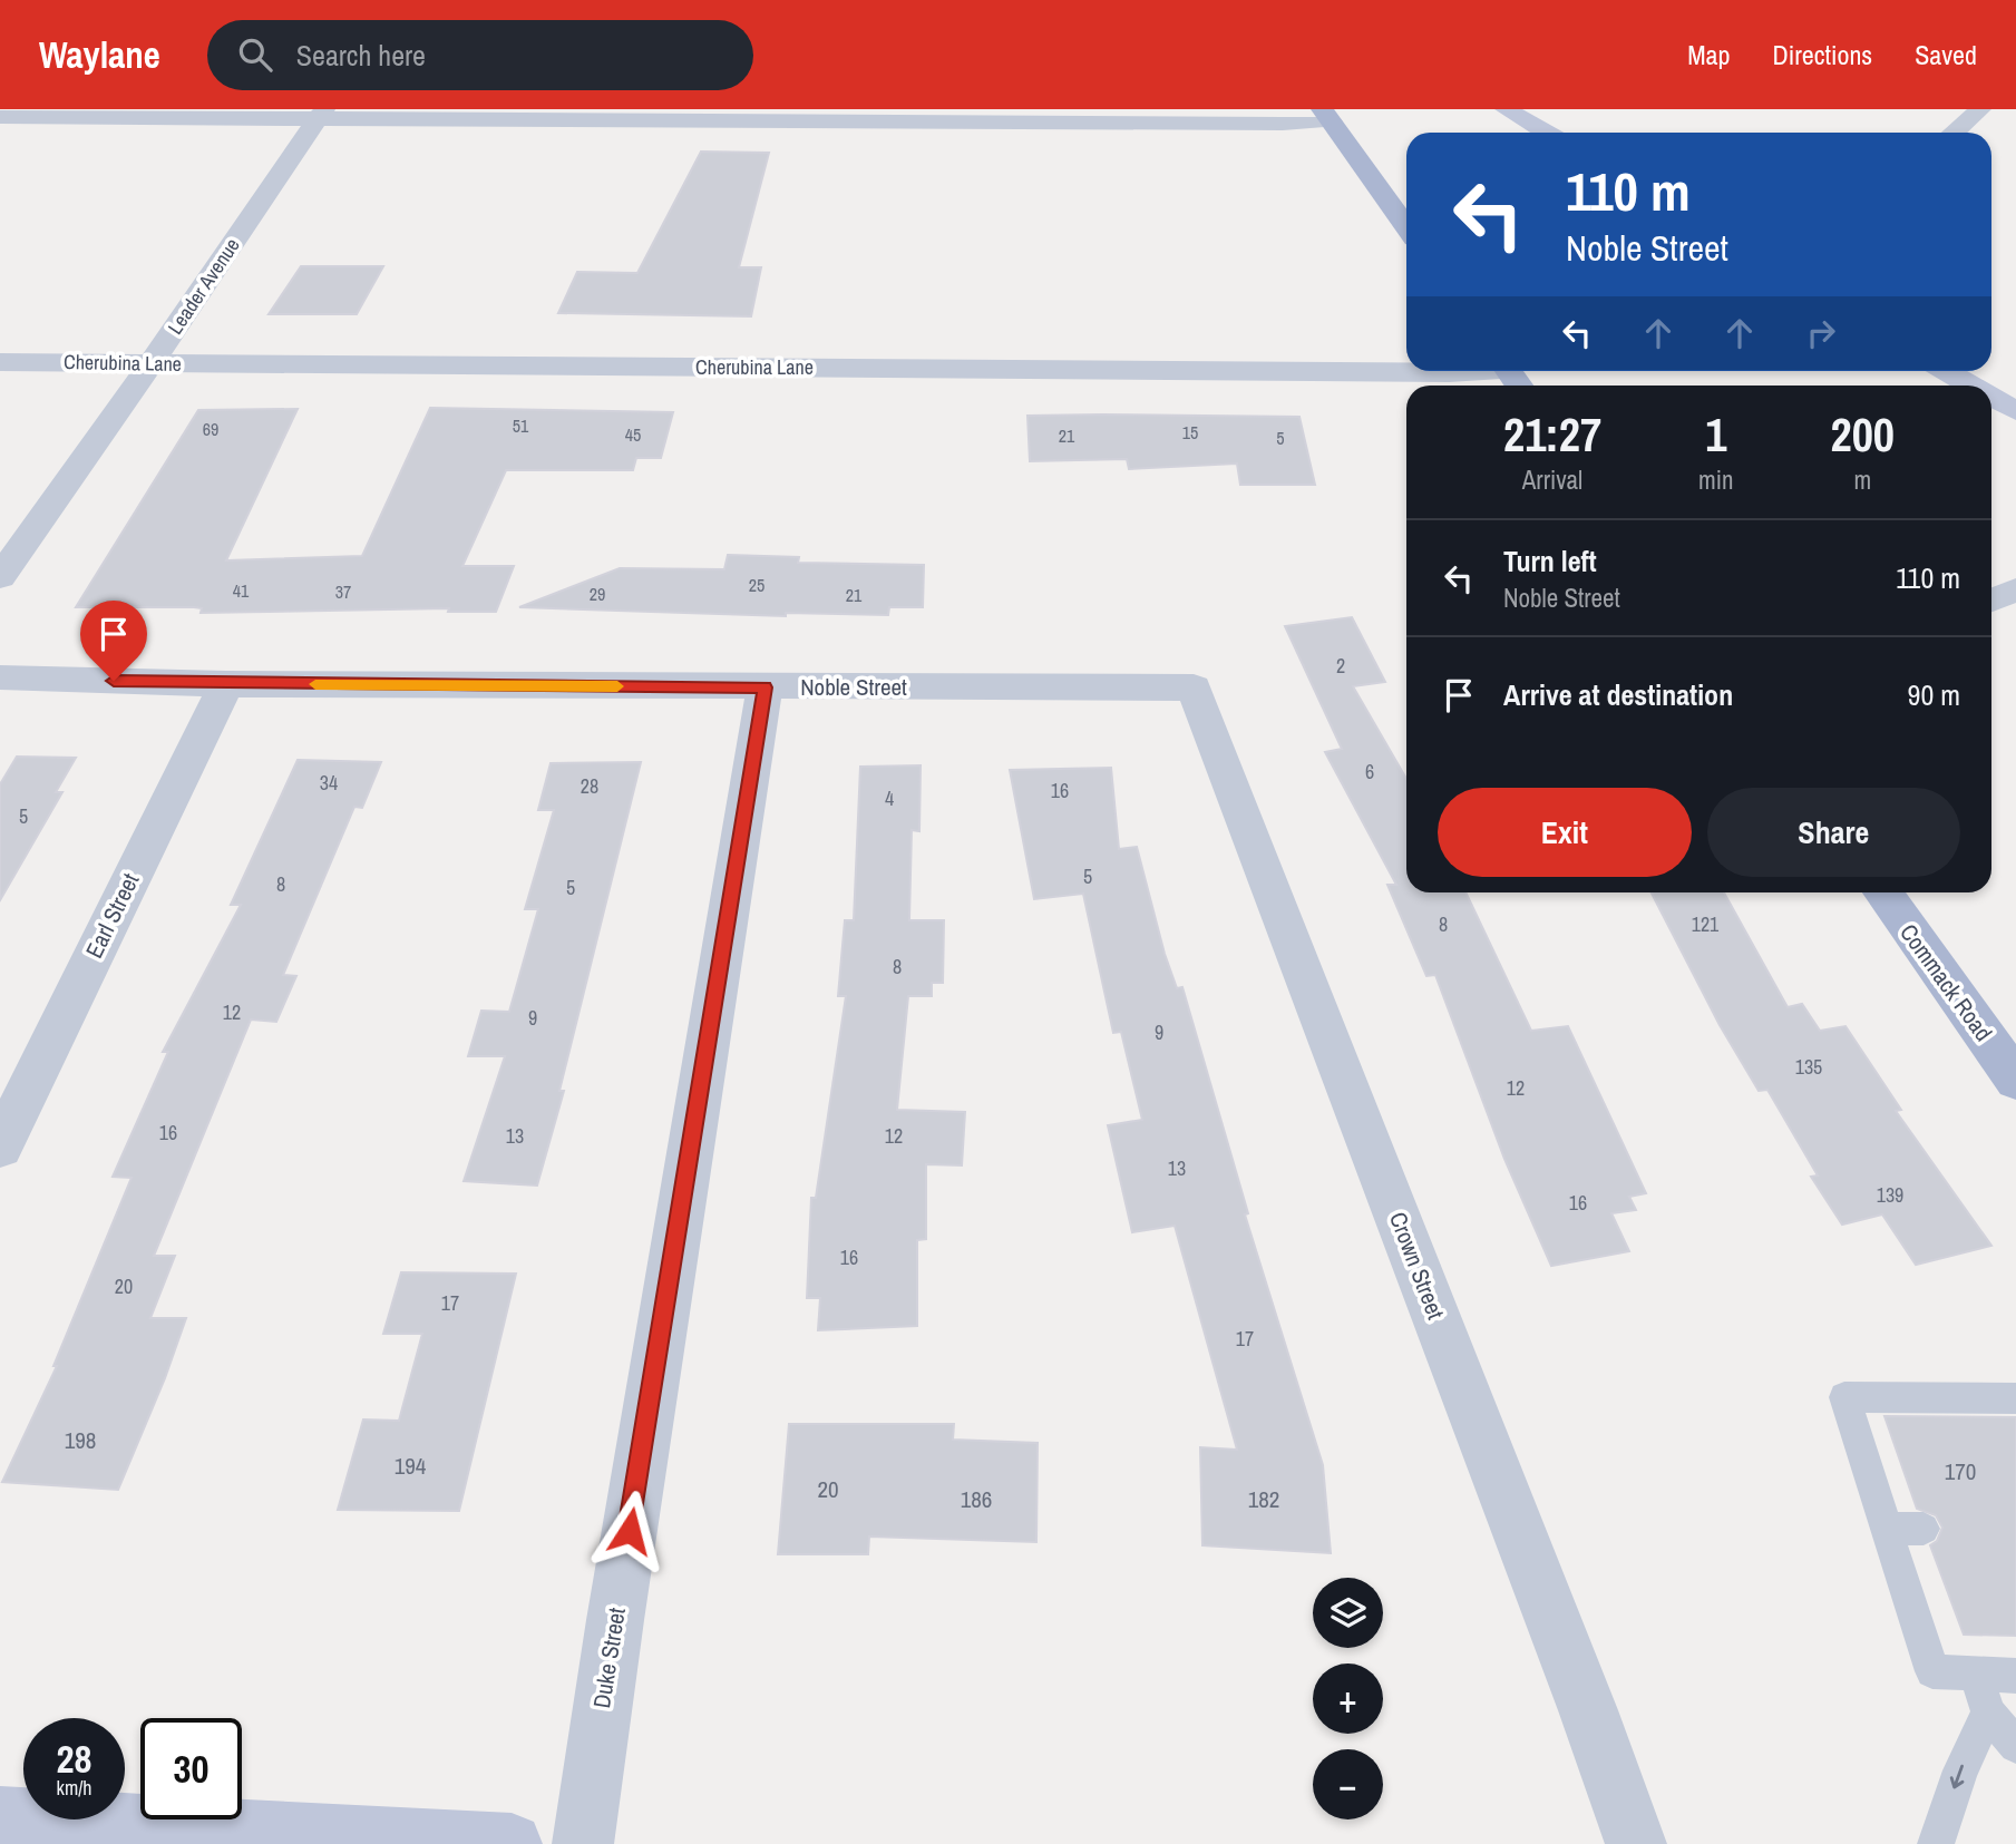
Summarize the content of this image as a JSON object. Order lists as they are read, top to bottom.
{
  "streets": {
    "main road": ["Commack Road"],
    "street": [
      "Leader Avenue",
      "Cherubina Lane",
      "Noble Street",
      "Earl Street",
      "Crown Street",
      "Duke Street"
    ]
  },
  "crossings": [
    ["Leader Avenue", "Cherubina Lane"],
    ["Noble Street", "Earl Street"],
    ["Noble Street", "Crown Street"],
    ["Noble Street", "Duke Street"]
  ],
  "house_numbers": [
    "51",
    "69",
    "15",
    "45",
    "21",
    "5",
    "25",
    "41",
    "37",
    "29",
    "21",
    "2",
    "6",
    "34",
    "28",
    "16",
    "4",
    "5",
    "5",
    "8",
    "5",
    "8",
    "121",
    "8",
    "12",
    "9",
    "9",
    "135",
    "12",
    "16",
    "13",
    "12",
    "13",
    "139",
    "16",
    "16",
    "20",
    "17",
    "17",
    "198",
    "194",
    "170",
    "20",
    "186",
    "182"
  ],
  "page": {
    "header": "Waylane",
    "search": "Search here",
    "nav": ["Map", "Directions", "Saved"],
    "turn": ["110 m", "Noble Street"],
    "eta": [
      "21:27",
      "Arrival",
      "1",
      "min",
      "200",
      "m"
    ],
    "list": [
      {
        "name": "Turn left",
        "note": "Noble Street",
        "value": "110 m"
      },
      {
        "name": "Arrive at destination",
        "value": "90 m"
      }
    ],
    "buttons": ["Exit", "Share"],
    "map_buttons": ["+", "−"],
    "speed": "28 km/h",
    "limit": "30"
  }
}
